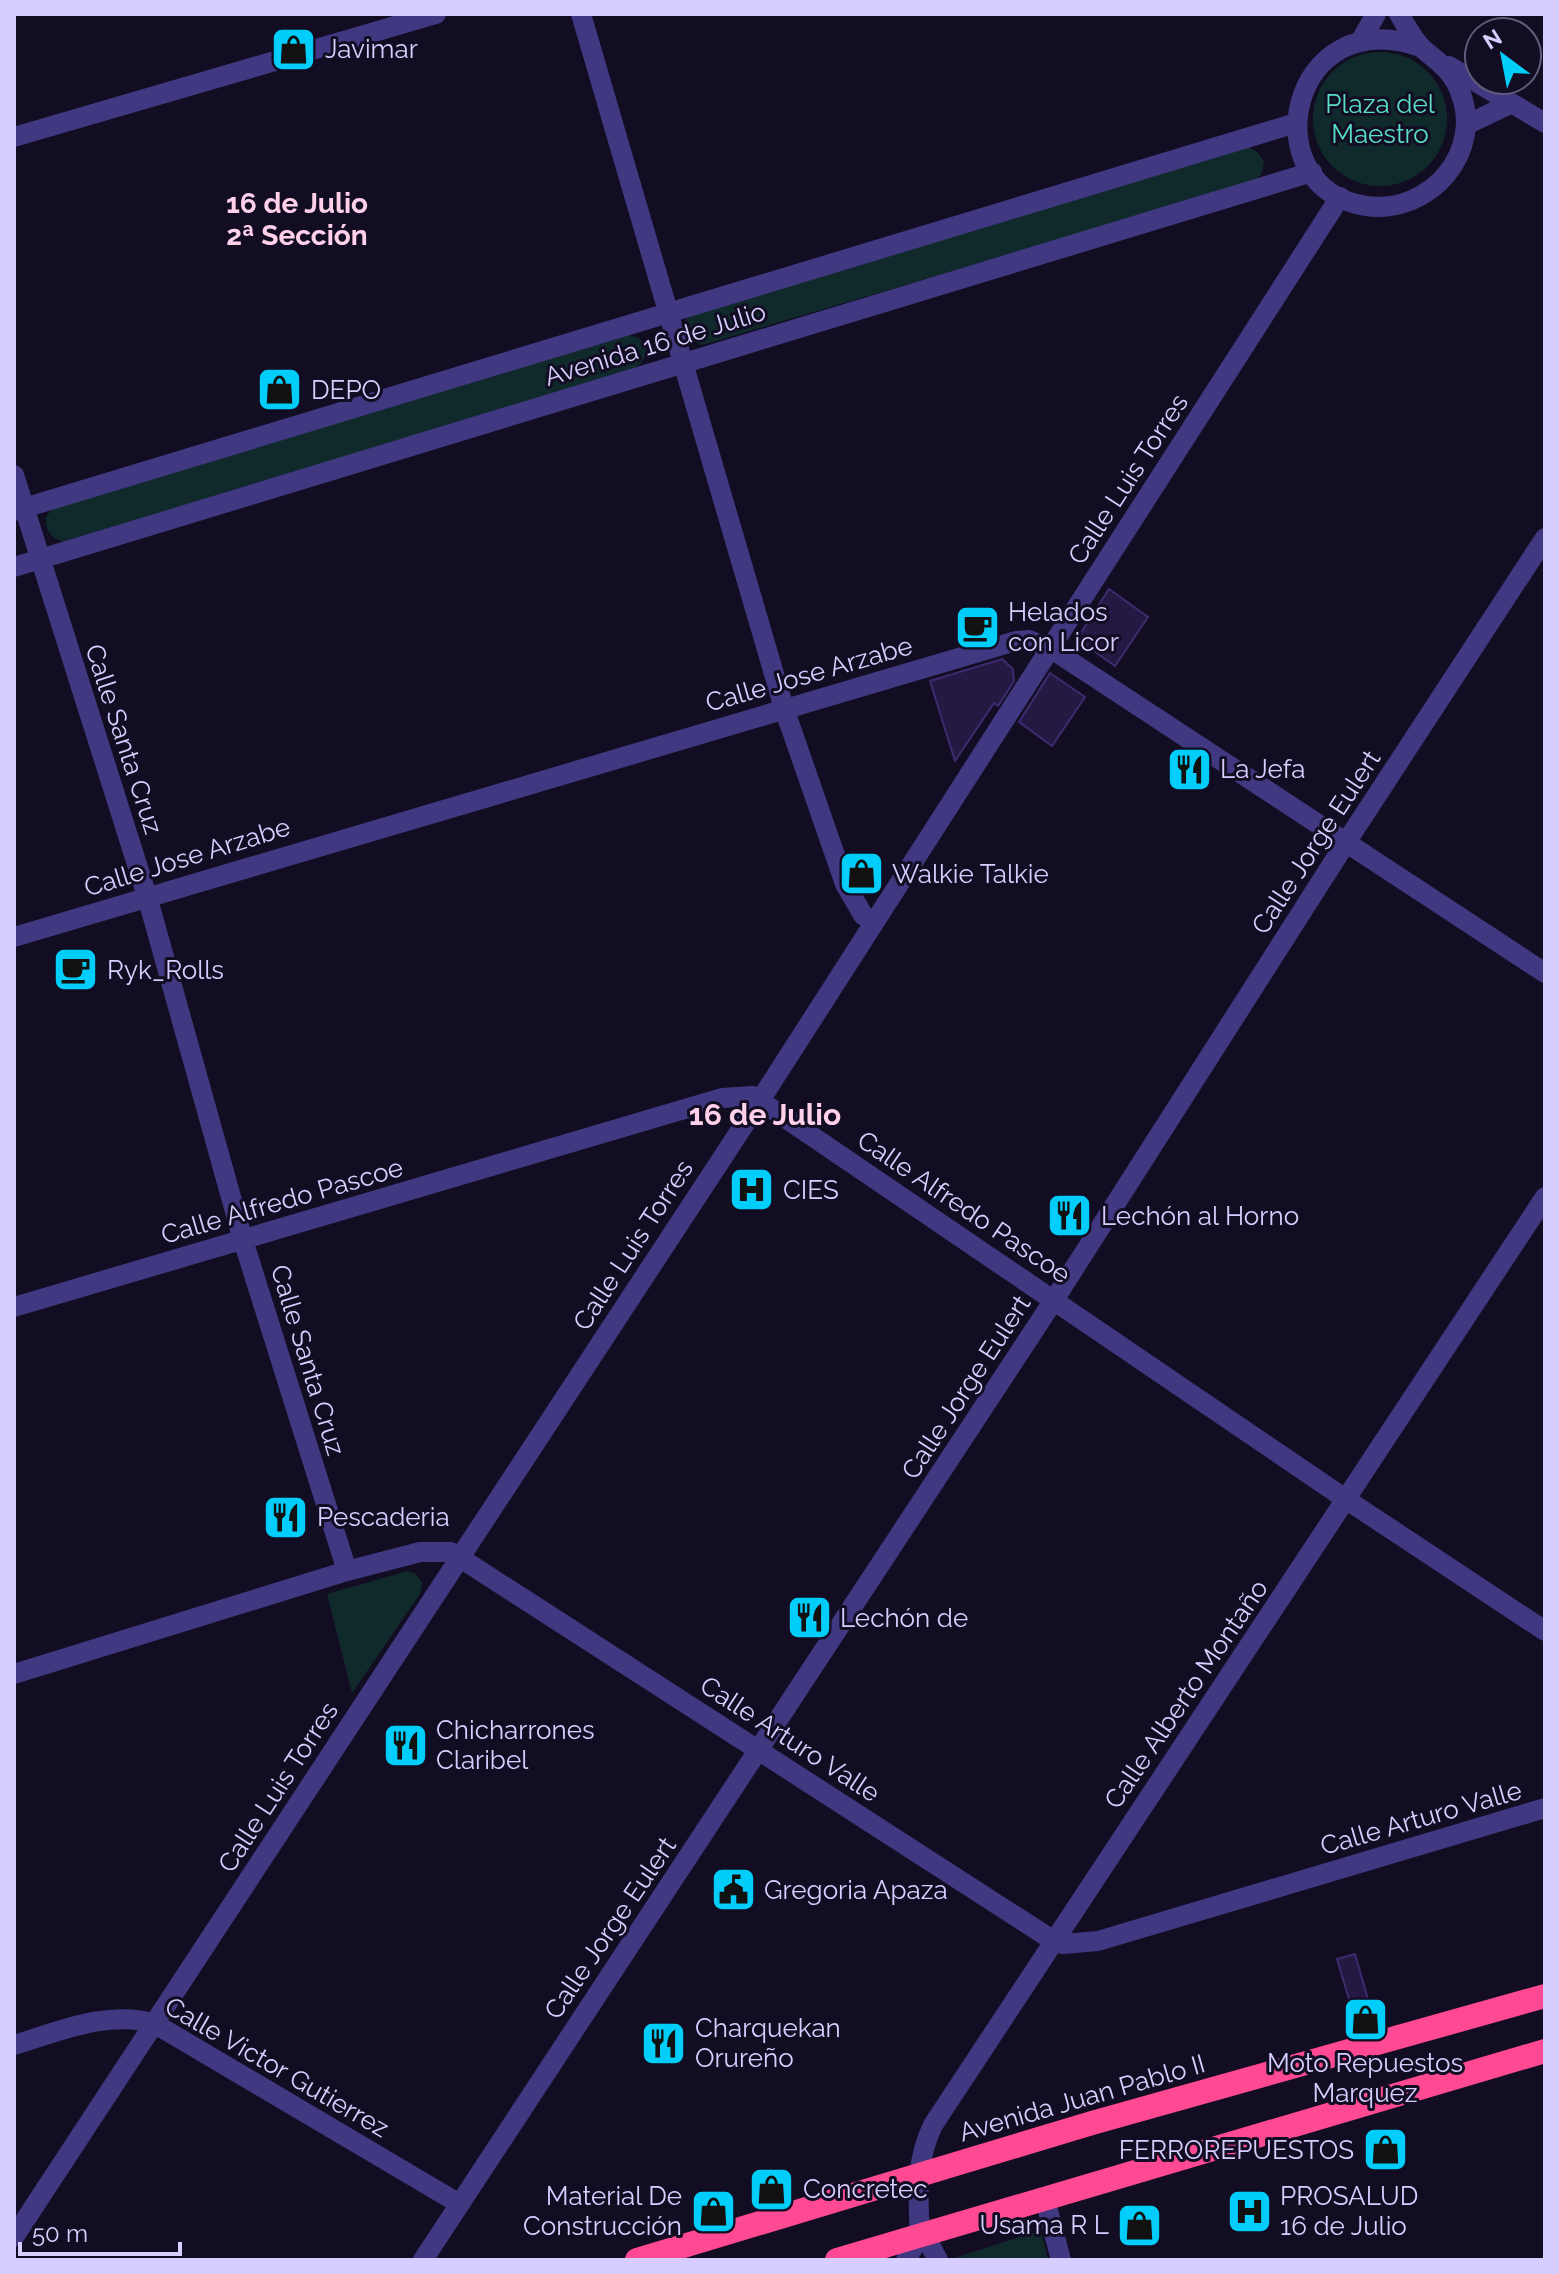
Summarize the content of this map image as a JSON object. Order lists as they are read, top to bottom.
{
  "streets": {
    "highway": ["Avenida Juan Pablo II"],
    "street": [
      "Avenida 16 de Julio",
      "Calle Luis Torres",
      "Calle Jose Arzabe",
      "Calle Santa Cruz",
      "Calle Jorge Eulert",
      "Calle Alfredo Pascoe",
      "Calle Alberto Montaño",
      "Calle Arturo Valle",
      "Calle Victor Gutierrez"
    ]
  },
  "crossings": [
    ["Avenida 16 de Julio", "Calle Luis Torres"],
    ["Avenida 16 de Julio", "Calle Santa Cruz"],
    ["Calle Luis Torres", "Calle Jose Arzabe"],
    ["Calle Luis Torres", "Calle Alfredo Pascoe"],
    ["Calle Luis Torres", "Calle Arturo Valle"],
    ["Calle Luis Torres", "Calle Victor Gutierrez"],
    ["Calle Jose Arzabe", "Calle Santa Cruz"],
    ["Calle Jose Arzabe", "Calle Jorge Eulert"],
    ["Calle Santa Cruz", "Calle Alfredo Pascoe"],
    ["Calle Santa Cruz", "Calle Arturo Valle"],
    ["Calle Jorge Eulert", "Calle Alfredo Pascoe"],
    ["Calle Jorge Eulert", "Calle Arturo Valle"],
    ["Calle Jorge Eulert", "Calle Victor Gutierrez"],
    ["Calle Alfredo Pascoe", "Calle Alberto Montaño"],
    ["Calle Alberto Montaño", "Calle Arturo Valle"],
    ["Calle Alberto Montaño", "Avenida Juan Pablo II"]
  ],
  "districts": ["16 de Julio 2ª Sección", "16 de Julio"],
  "parks": ["Plaza del Maestro"],
  "places": {
    "shop": [
      "Javimar",
      "DEPO",
      "Walkie Talkie",
      "Moto Repuestos Marquez",
      "FERROREPUESTOS",
      "Concretec",
      "Material De Construcción",
      "Usama R L"
    ],
    "cafe": ["Helados con Licor", "Ryk_Rolls"],
    "restaurant": [
      "La Jefa",
      "Lechón al Horno",
      "Pescaderia",
      "Lechón de",
      "Chicharrones Claribel",
      "Charquekan Orureño"
    ],
    "hospital": ["CIES", "PROSALUD 16 de Julio"],
    "public building": ["Gregoria Apaza"]
  },
  "scale_bar": "50 m",
  "north": "top left"
}
